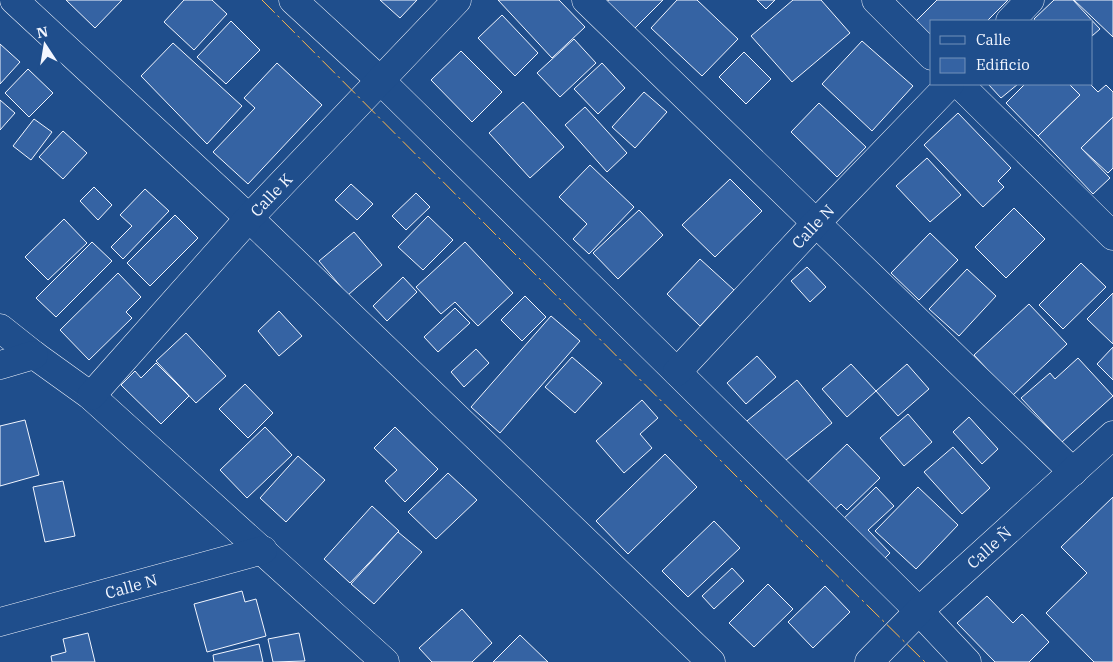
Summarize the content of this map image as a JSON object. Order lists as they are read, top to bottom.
{
  "streets": {
    "street": ["Calle K", "Calle N", "Calle Ñ"]
  },
  "legend": ["Calle", "Edificio"],
  "north": "top"
}
